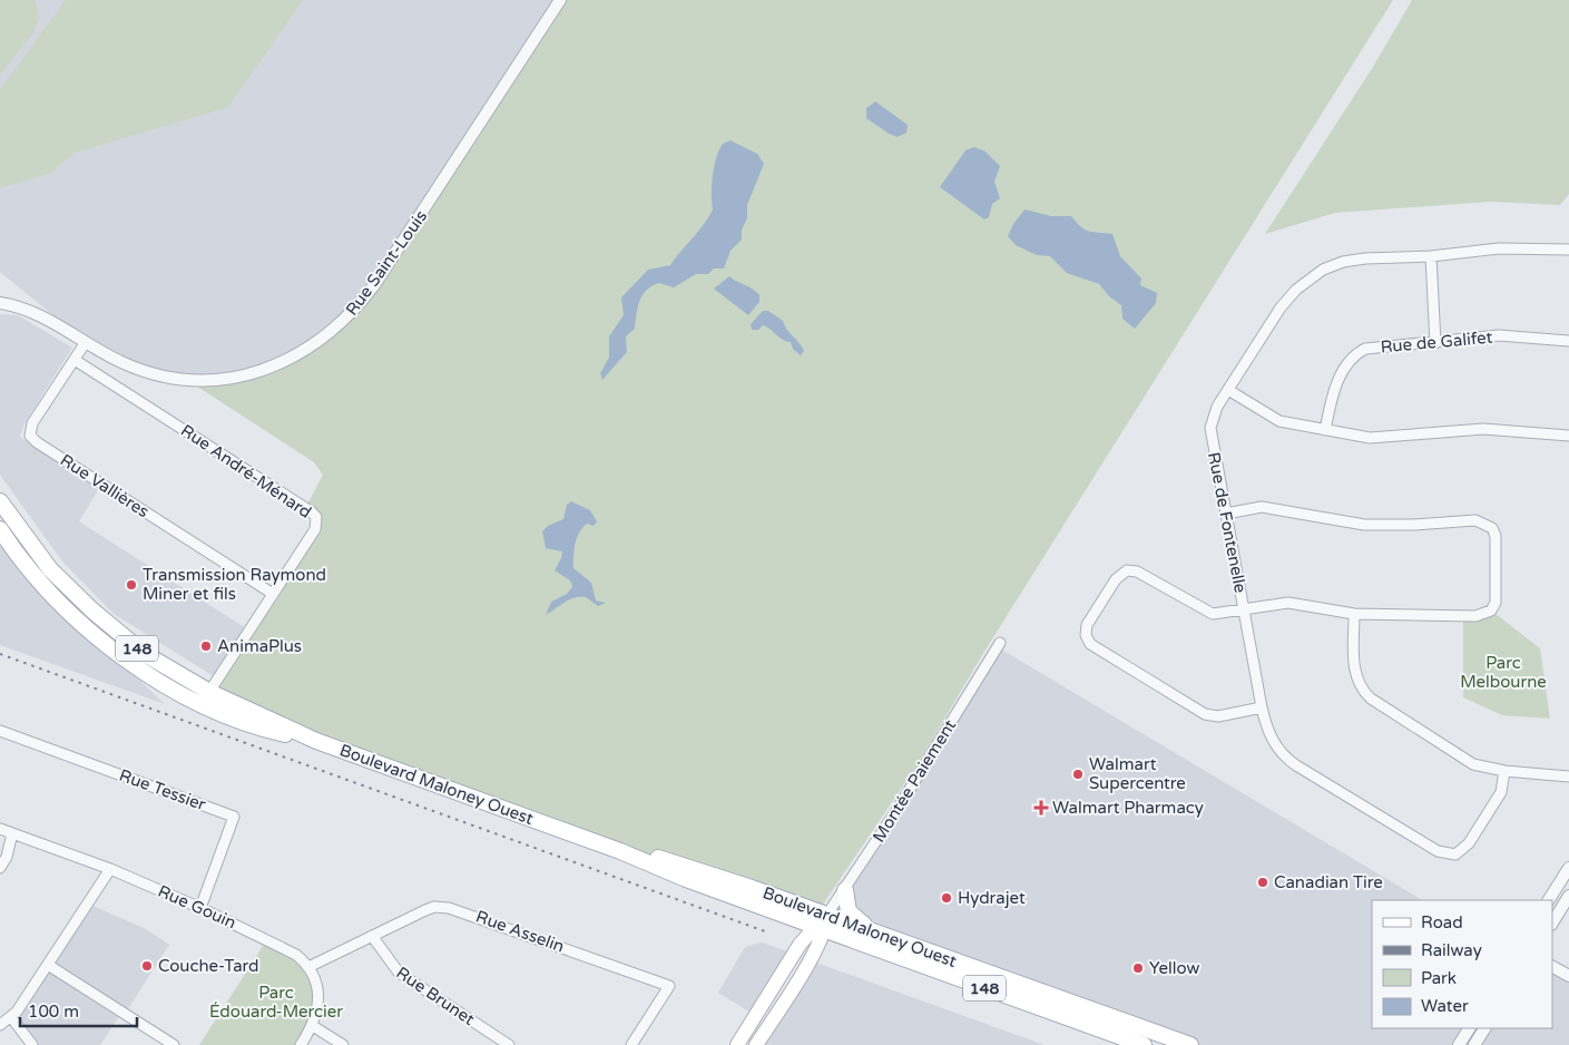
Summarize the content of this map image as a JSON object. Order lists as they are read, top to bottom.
{
  "streets": {
    "main road": ["148", "Montée Paiement", "Boulevard Maloney Ouest"],
    "street": [
      "Rue Saint-Louis",
      "Rue de Galifet",
      "Rue André-Ménard",
      "Rue Vallières",
      "Rue de Fontenelle",
      "Rue Tessier",
      "Rue Gouin",
      "Rue Asselin",
      "Rue Brunet"
    ]
  },
  "crossings": [
    ["Rue Saint-Louis", "Rue Vallières"],
    ["Rue André-Ménard", "Rue Vallières"],
    ["Rue André-Ménard", "Boulevard Maloney Ouest"],
    ["Montée Paiement", "Boulevard Maloney Ouest"],
    ["Rue Tessier", "Rue Gouin"],
    ["Rue Gouin", "Rue Asselin"],
    ["Rue Asselin", "Rue Brunet"]
  ],
  "parks": ["Parc Melbourne", "Parc Édouard-Mercier"],
  "places": {
    "other": [
      "Transmission Raymond Miner et fils",
      "AnimaPlus",
      "Walmart Supercentre",
      "Canadian Tire",
      "Hydrajet",
      "Couche-Tard",
      "Yellow"
    ],
    "health": ["Walmart Pharmacy"]
  },
  "legend": [
    "Road",
    "Railway",
    "Park",
    "Water"
  ],
  "scale_bar": "100 m"
}
